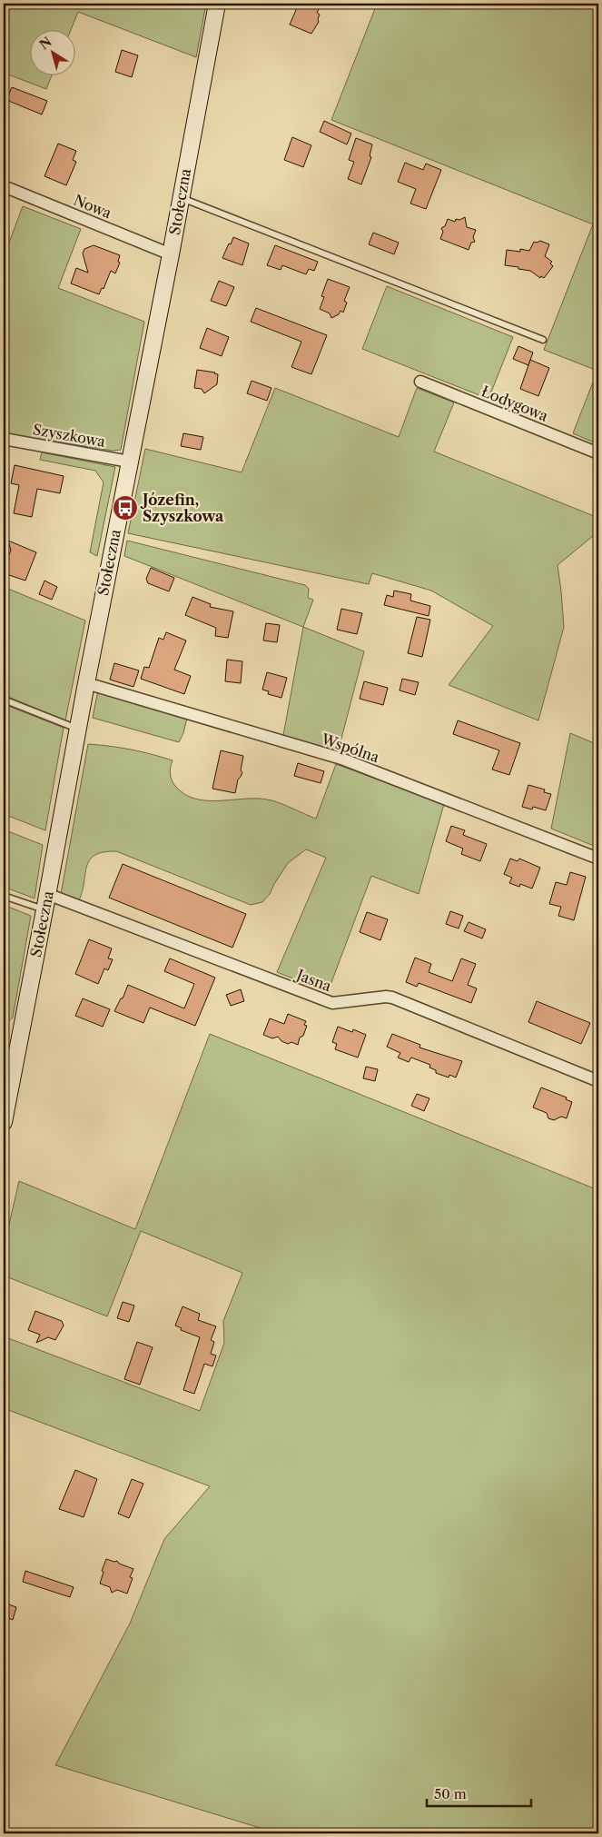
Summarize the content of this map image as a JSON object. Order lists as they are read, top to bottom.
{
  "streets": {
    "street": [
      "Stołeczna",
      "Nowa",
      "Łodygowa",
      "Szyszkowa",
      "Wspólna",
      "Jasna"
    ]
  },
  "crossings": [
    ["Stołeczna", "Nowa"],
    ["Stołeczna", "Szyszkowa"],
    ["Stołeczna", "Wspólna"],
    ["Stołeczna", "Jasna"]
  ],
  "places": {
    "bus stop": ["Józefin, Szyszkowa"]
  },
  "scale_bar": "50 m",
  "north": "top left"
}
